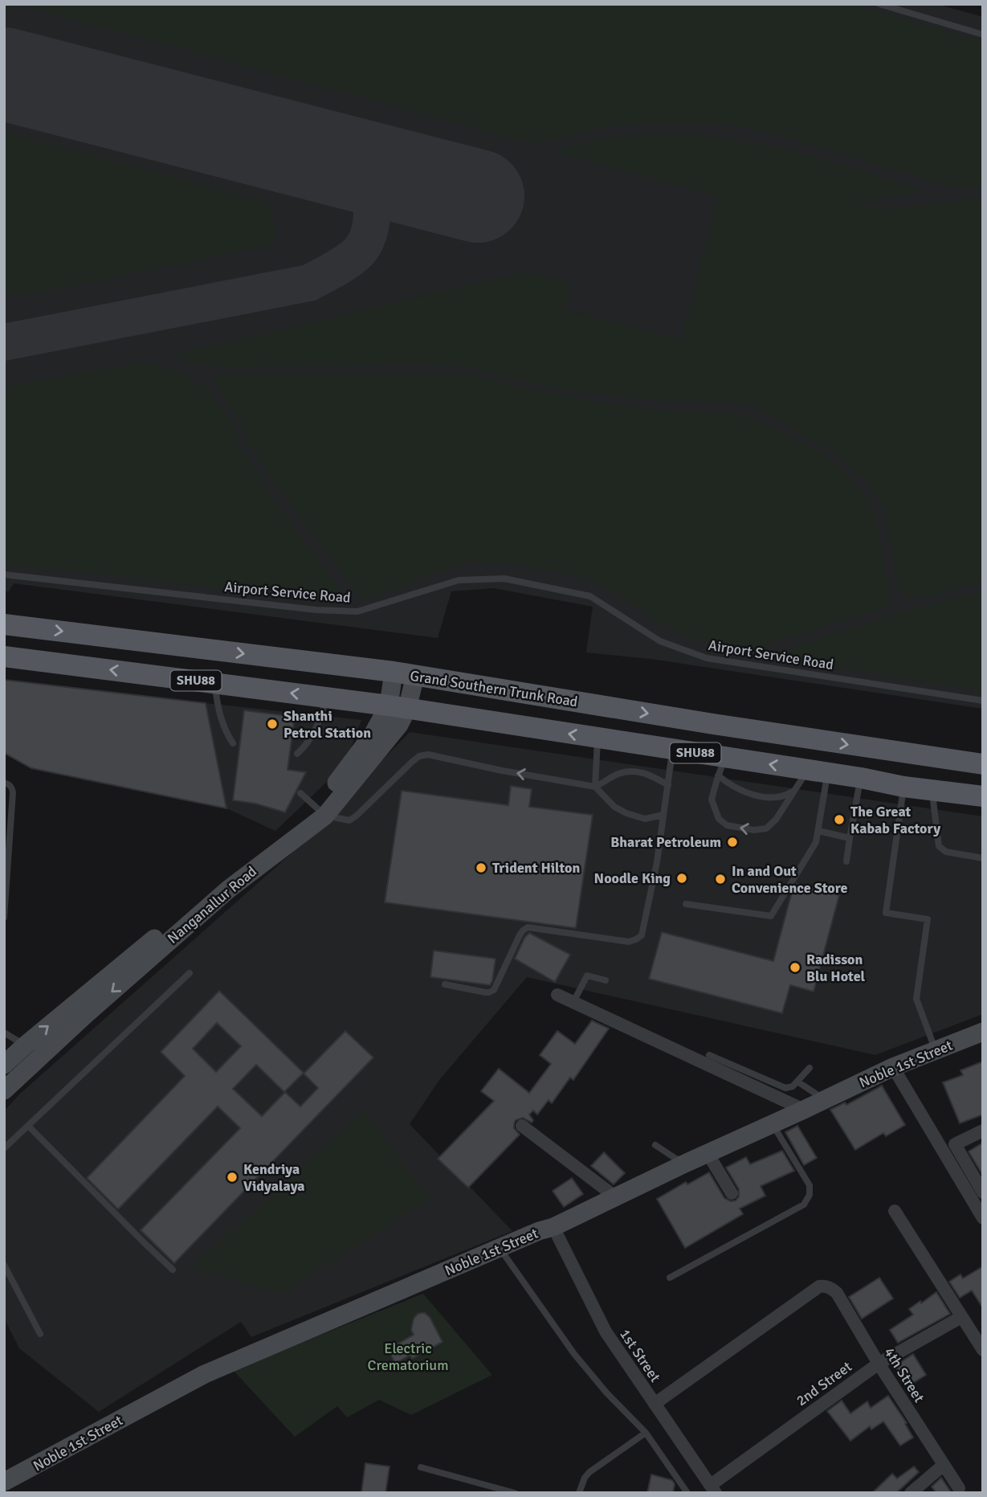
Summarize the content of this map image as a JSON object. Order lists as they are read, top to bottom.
{
  "streets": {
    "main road": ["SHU88", "Grand Southern Trunk Road"],
    "street": [
      "Nanganallur Road",
      "Noble 1st Street",
      "1st Street",
      "4th Street",
      "2nd Street"
    ],
    "lane": ["Airport Service Road"]
  },
  "crossings": [
    ["SHU88", "Nanganallur Road"],
    ["Noble 1st Street", "1st Street"],
    ["1st Street", "4th Street"],
    ["1st Street", "2nd Street"],
    ["4th Street", "2nd Street"]
  ],
  "parks": ["Electric Crematorium"],
  "places": [
    "Shanthi Petrol Station",
    "The Great Kabab Factory",
    "Bharat Petroleum",
    "Trident Hilton",
    "Noodle King",
    "In and Out Convenience Store",
    "Radisson Blu Hotel",
    "Kendriya Vidyalaya"
  ]
}
